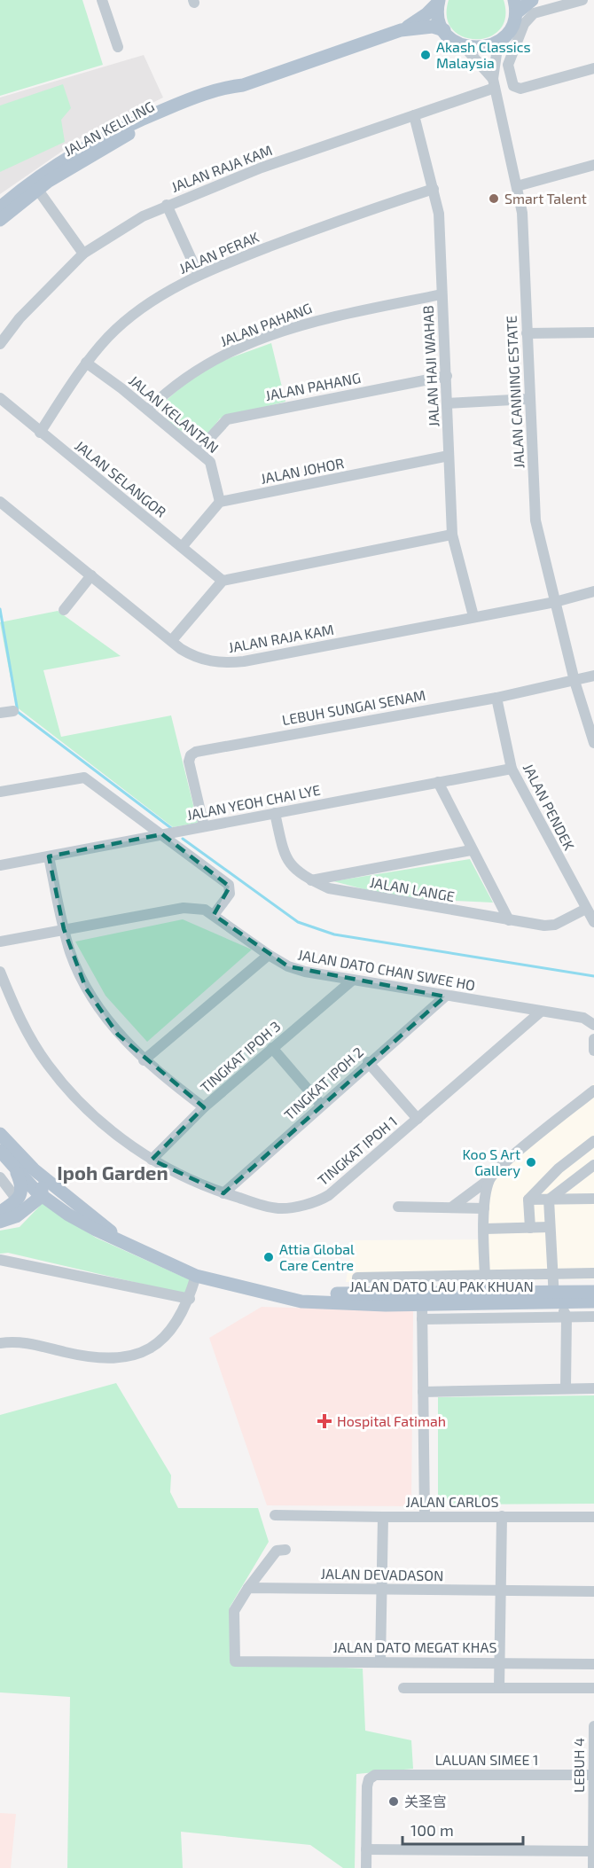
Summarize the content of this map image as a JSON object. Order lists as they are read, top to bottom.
{
  "streets": {
    "main road": ["JALAN KELILING", "JALAN DATO LAU PAK KHUAN"],
    "street": [
      "JALAN RAJA KAM",
      "JALAN PERAK",
      "JALAN PAHANG",
      "JALAN HAJI WAHAB",
      "JALAN CANNING ESTATE",
      "JALAN KELANTAN",
      "JALAN JOHOR",
      "JALAN SELANGOR",
      "LEBUH SUNGAI SENAM",
      "JALAN YEOH CHAI LYE",
      "JALAN PENDEK",
      "JALAN LANGE",
      "JALAN DATO CHAN SWEE HO",
      "TINGKAT IPOH 3",
      "TINGKAT IPOH 2",
      "TINGKAT IPOH 1",
      "JALAN CARLOS",
      "JALAN DEVADASON",
      "JALAN DATO MEGAT KHAS",
      "LALUAN SIMEE 1",
      "LEBUH 4"
    ]
  },
  "crossings": [
    ["JALAN RAJA KAM", "JALAN HAJI WAHAB"],
    ["JALAN RAJA KAM", "JALAN CANNING ESTATE"],
    ["JALAN PERAK", "JALAN HAJI WAHAB"],
    ["JALAN PERAK", "JALAN KELANTAN"],
    ["JALAN PERAK", "JALAN SELANGOR"],
    ["JALAN PAHANG", "JALAN HAJI WAHAB"],
    ["JALAN PAHANG", "JALAN KELANTAN"],
    ["JALAN HAJI WAHAB", "JALAN JOHOR"],
    ["JALAN CANNING ESTATE", "LEBUH SUNGAI SENAM"],
    ["JALAN KELANTAN", "JALAN JOHOR"],
    ["LEBUH SUNGAI SENAM", "JALAN YEOH CHAI LYE"],
    ["LEBUH SUNGAI SENAM", "JALAN PENDEK"],
    ["JALAN YEOH CHAI LYE", "JALAN PENDEK"],
    ["JALAN YEOH CHAI LYE", "JALAN LANGE"],
    ["JALAN PENDEK", "JALAN LANGE"],
    ["JALAN DATO CHAN SWEE HO", "TINGKAT IPOH 3"],
    ["JALAN DATO CHAN SWEE HO", "TINGKAT IPOH 2"],
    ["JALAN DATO CHAN SWEE HO", "TINGKAT IPOH 1"],
    ["TINGKAT IPOH 3", "TINGKAT IPOH 1"],
    ["TINGKAT IPOH 2", "TINGKAT IPOH 1"],
    ["JALAN DEVADASON", "JALAN DATO MEGAT KHAS"],
    ["LALUAN SIMEE 1", "LEBUH 4"]
  ],
  "districts": ["Ipoh Garden"],
  "places": {
    "other": [
      "Akash Classics Malaysia",
      "Smart Talent",
      "Koo S Art Gallery",
      "Attia Global Care Centre",
      "关圣宫"
    ],
    "health": ["Hospital Fatimah"]
  },
  "scale_bar": "100 m"
}
